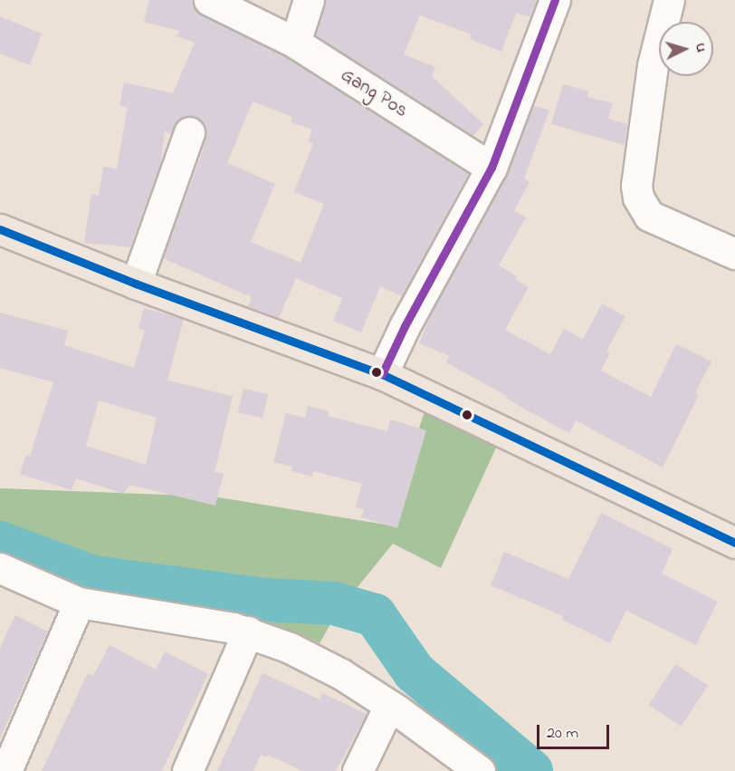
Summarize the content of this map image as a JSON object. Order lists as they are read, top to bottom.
{
  "streets": {
    "street": ["Gang Pos"]
  },
  "scale_bar": "20 m",
  "north": "right"
}
